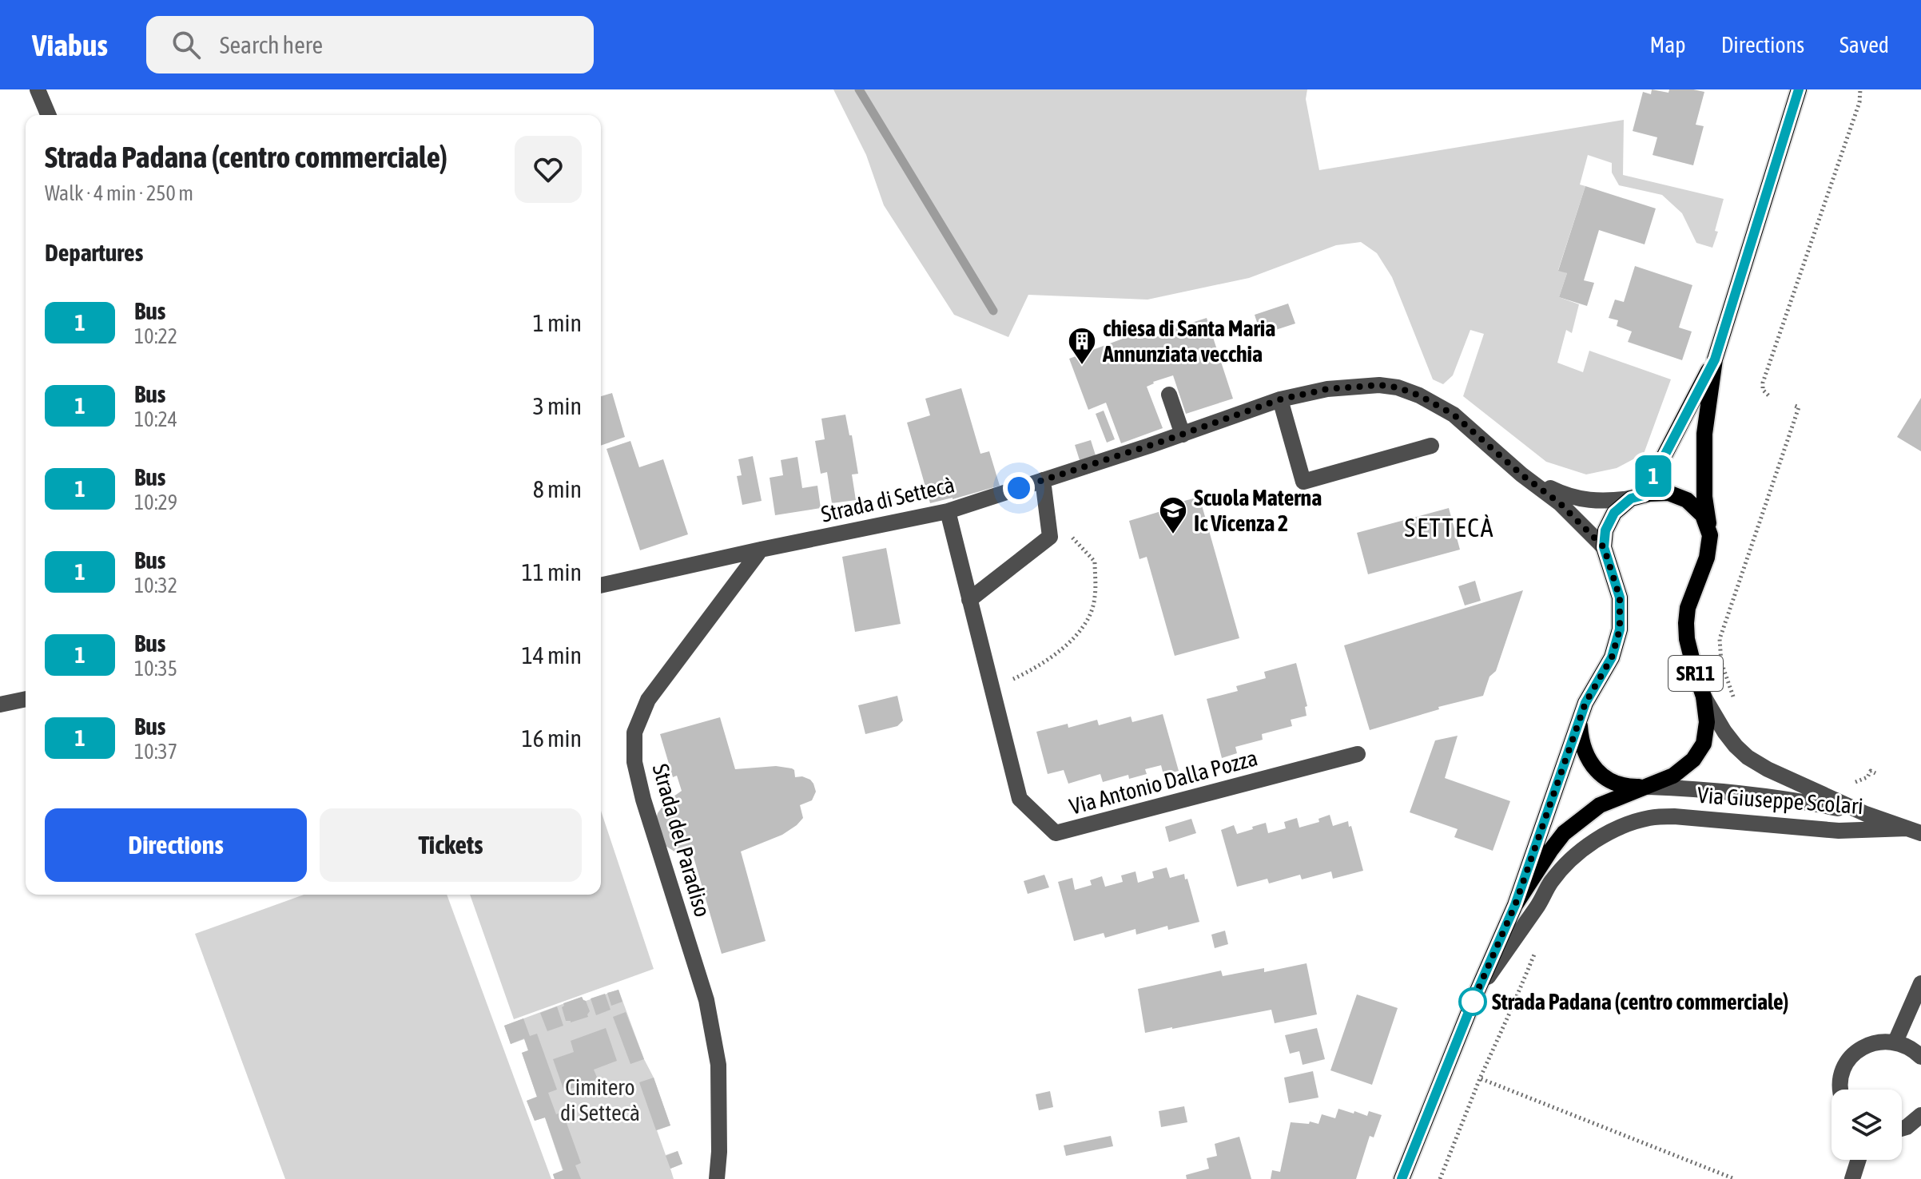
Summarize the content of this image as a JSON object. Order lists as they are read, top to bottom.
{
  "streets": {
    "main road": ["SR11"],
    "street": [
      "Strada di Settecà",
      "Via Antonio Dalla Pozza",
      "Via Giuseppe Scolari",
      "Strada del Paradiso"
    ]
  },
  "crossings": [
    ["Strada di Settecà", "Via Antonio Dalla Pozza"],
    ["Strada di Settecà", "Strada del Paradiso"],
    ["SR11", "Via Giuseppe Scolari"]
  ],
  "districts": ["SETTECÀ"],
  "parks": ["Cimitero di Settecà"],
  "places": {
    "building": ["chiesa di Santa Maria Annunziata vecchia"],
    "school or university": ["Scuola Materna Ic Vicenza 2"],
    "other": ["Strada Padana (centro commerciale)"]
  },
  "lines": ["bus line 1"],
  "page": {
    "header": "Viabus",
    "search": "Search here",
    "nav": ["Map", "Directions", "Saved"],
    "on_map": "1",
    "heading": [
      ["Strada Padana (centro commerciale)", "Walk · 4 min · 250 m"],
      "Departures"
    ],
    "list": [
      {
        "mark": "1",
        "name": "Bus",
        "note": "10:22",
        "value": "1 min"
      },
      {
        "mark": "1",
        "name": "Bus",
        "note": "10:24",
        "value": "3 min"
      },
      {
        "mark": "1",
        "name": "Bus",
        "note": "10:29",
        "value": "8 min"
      },
      {
        "mark": "1",
        "name": "Bus",
        "note": "10:32",
        "value": "11 min"
      },
      {
        "mark": "1",
        "name": "Bus",
        "note": "10:35",
        "value": "14 min"
      },
      {
        "mark": "1",
        "name": "Bus",
        "note": "10:37",
        "value": "16 min"
      }
    ],
    "buttons": ["Directions", "Tickets"]
  }
}
